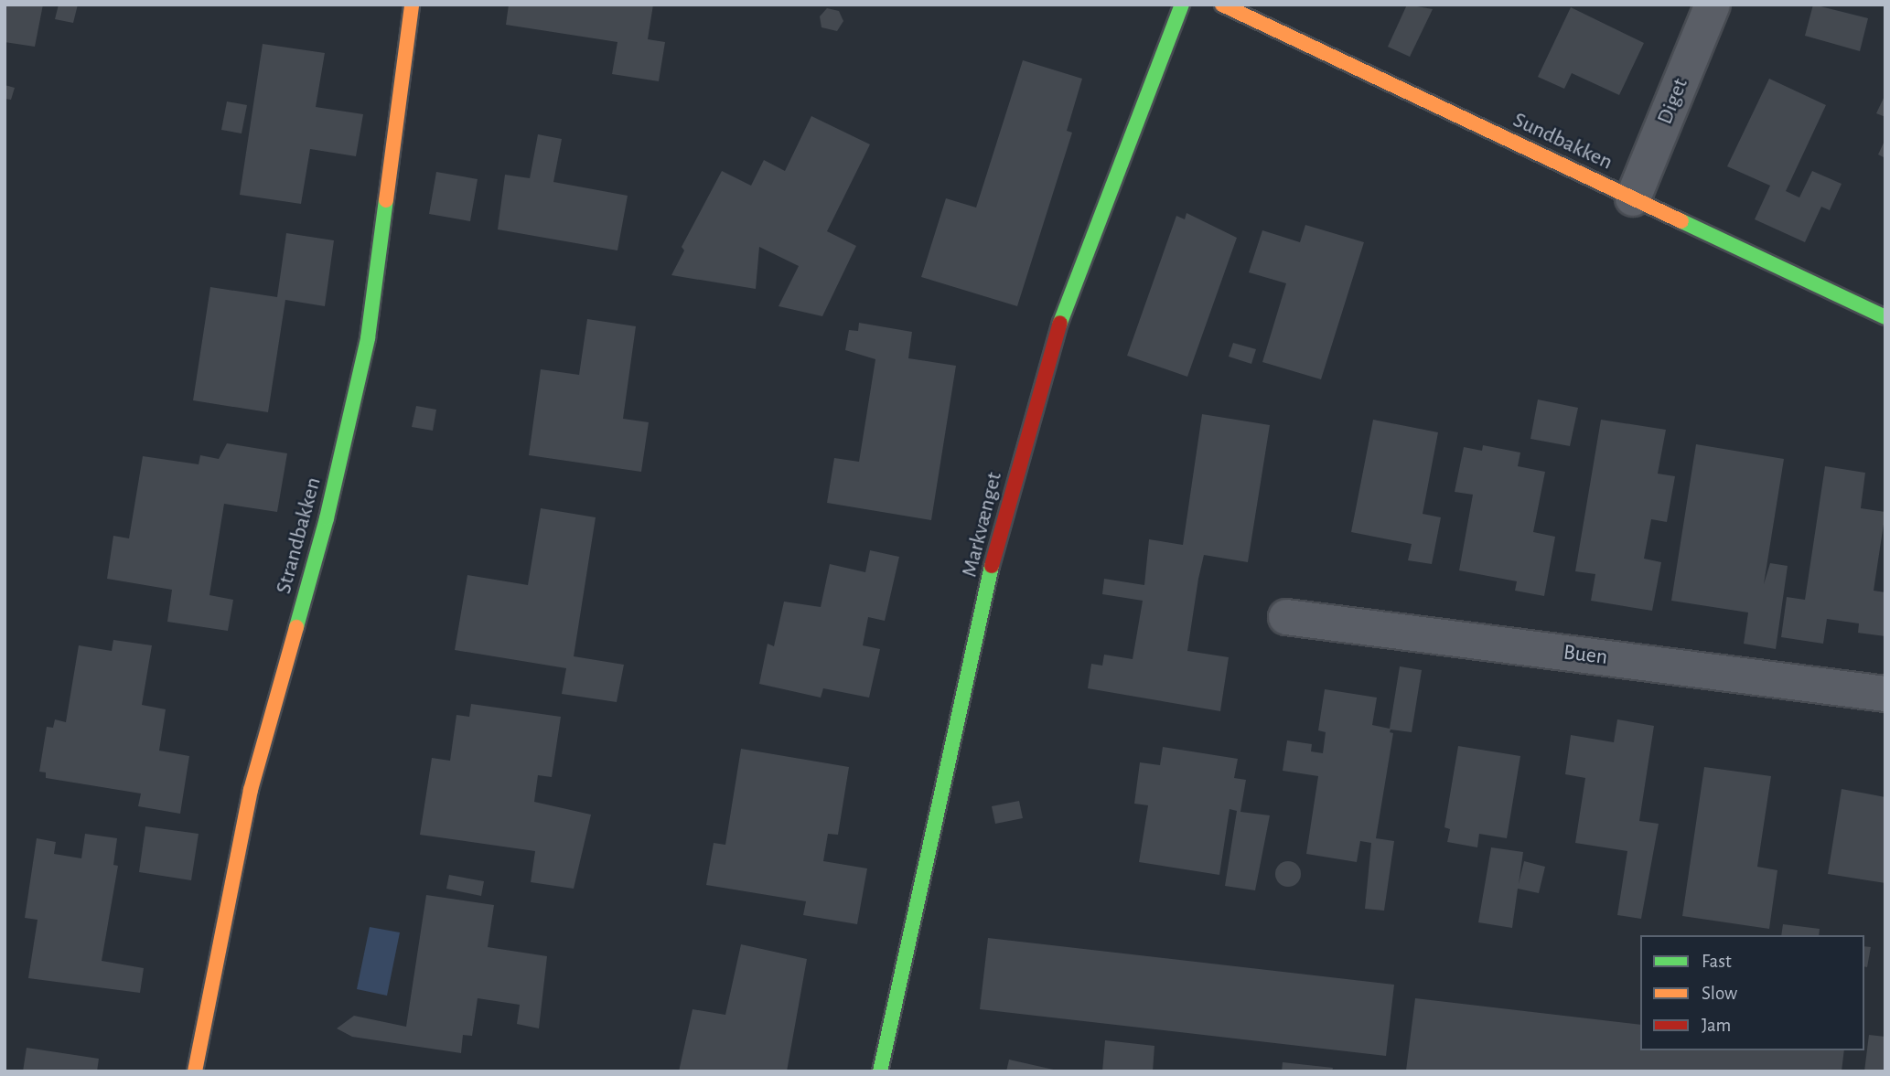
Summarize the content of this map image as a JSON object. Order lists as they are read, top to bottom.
{
  "streets": {
    "street": [
      "Diget",
      "Sundbakken",
      "Markvænget",
      "Strandbakken",
      "Buen"
    ]
  },
  "crossings": [
    ["Diget", "Sundbakken"]
  ],
  "legend": ["Fast", "Slow", "Jam"]
}
